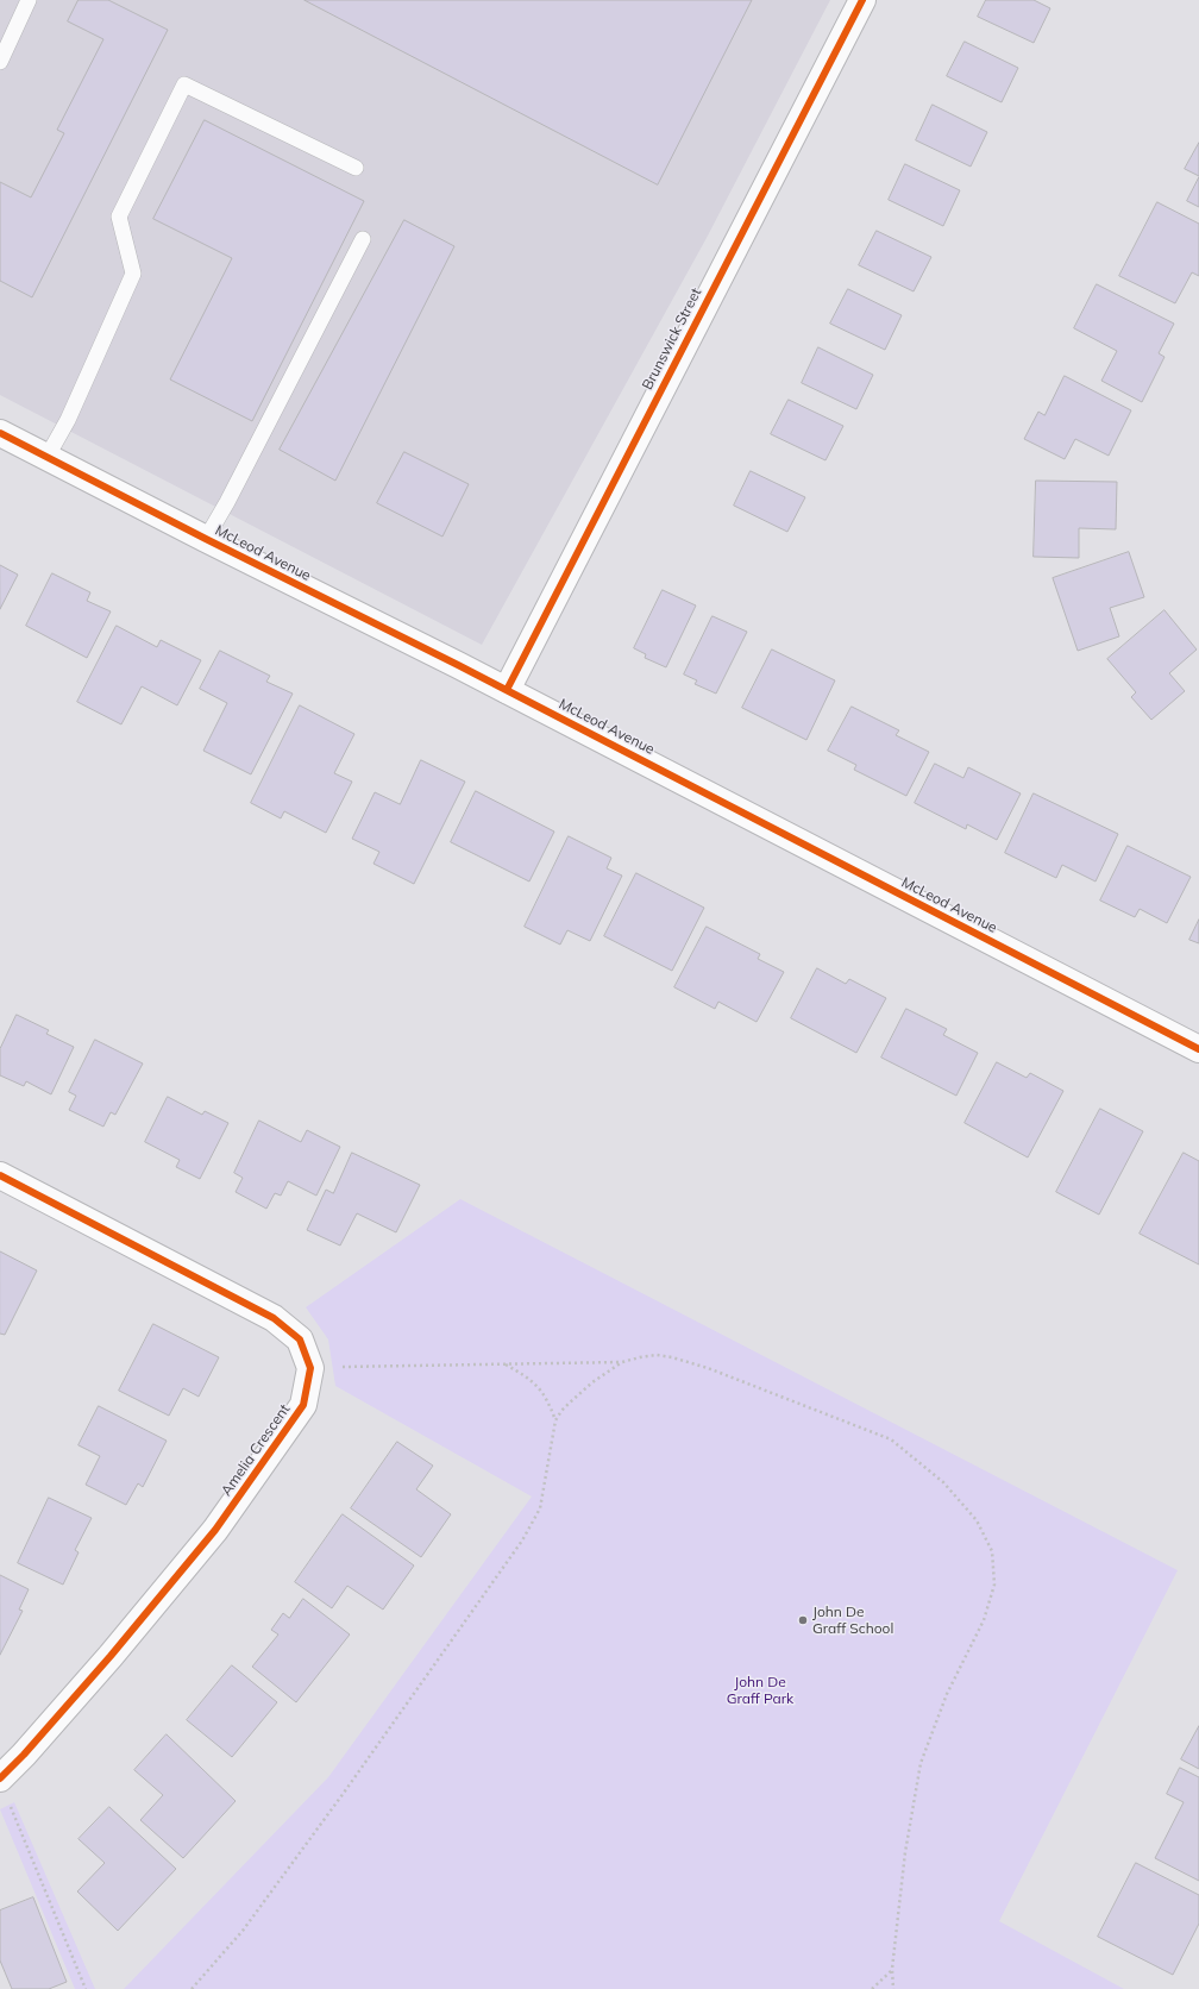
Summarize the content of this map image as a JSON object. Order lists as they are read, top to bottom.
{
  "streets": {
    "street": ["Brunswick Street", "McLeod Avenue", "Amelia Crescent"]
  },
  "crossings": [
    ["Brunswick Street", "McLeod Avenue"]
  ],
  "parks": ["John De Graff Park"],
  "places": ["John De Graff School"]
}
